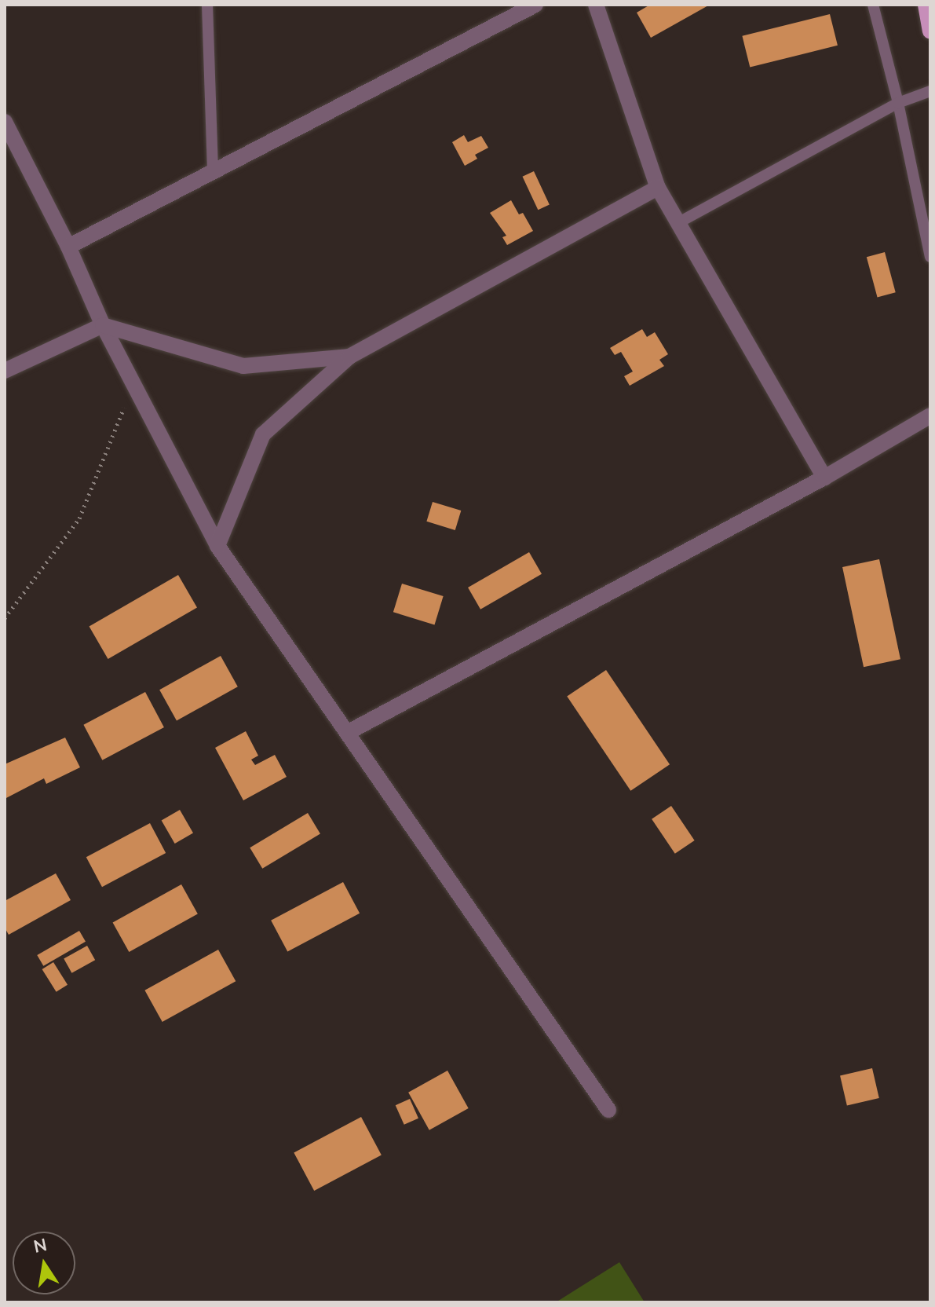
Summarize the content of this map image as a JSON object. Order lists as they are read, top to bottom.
{
  "north": "top"
}
